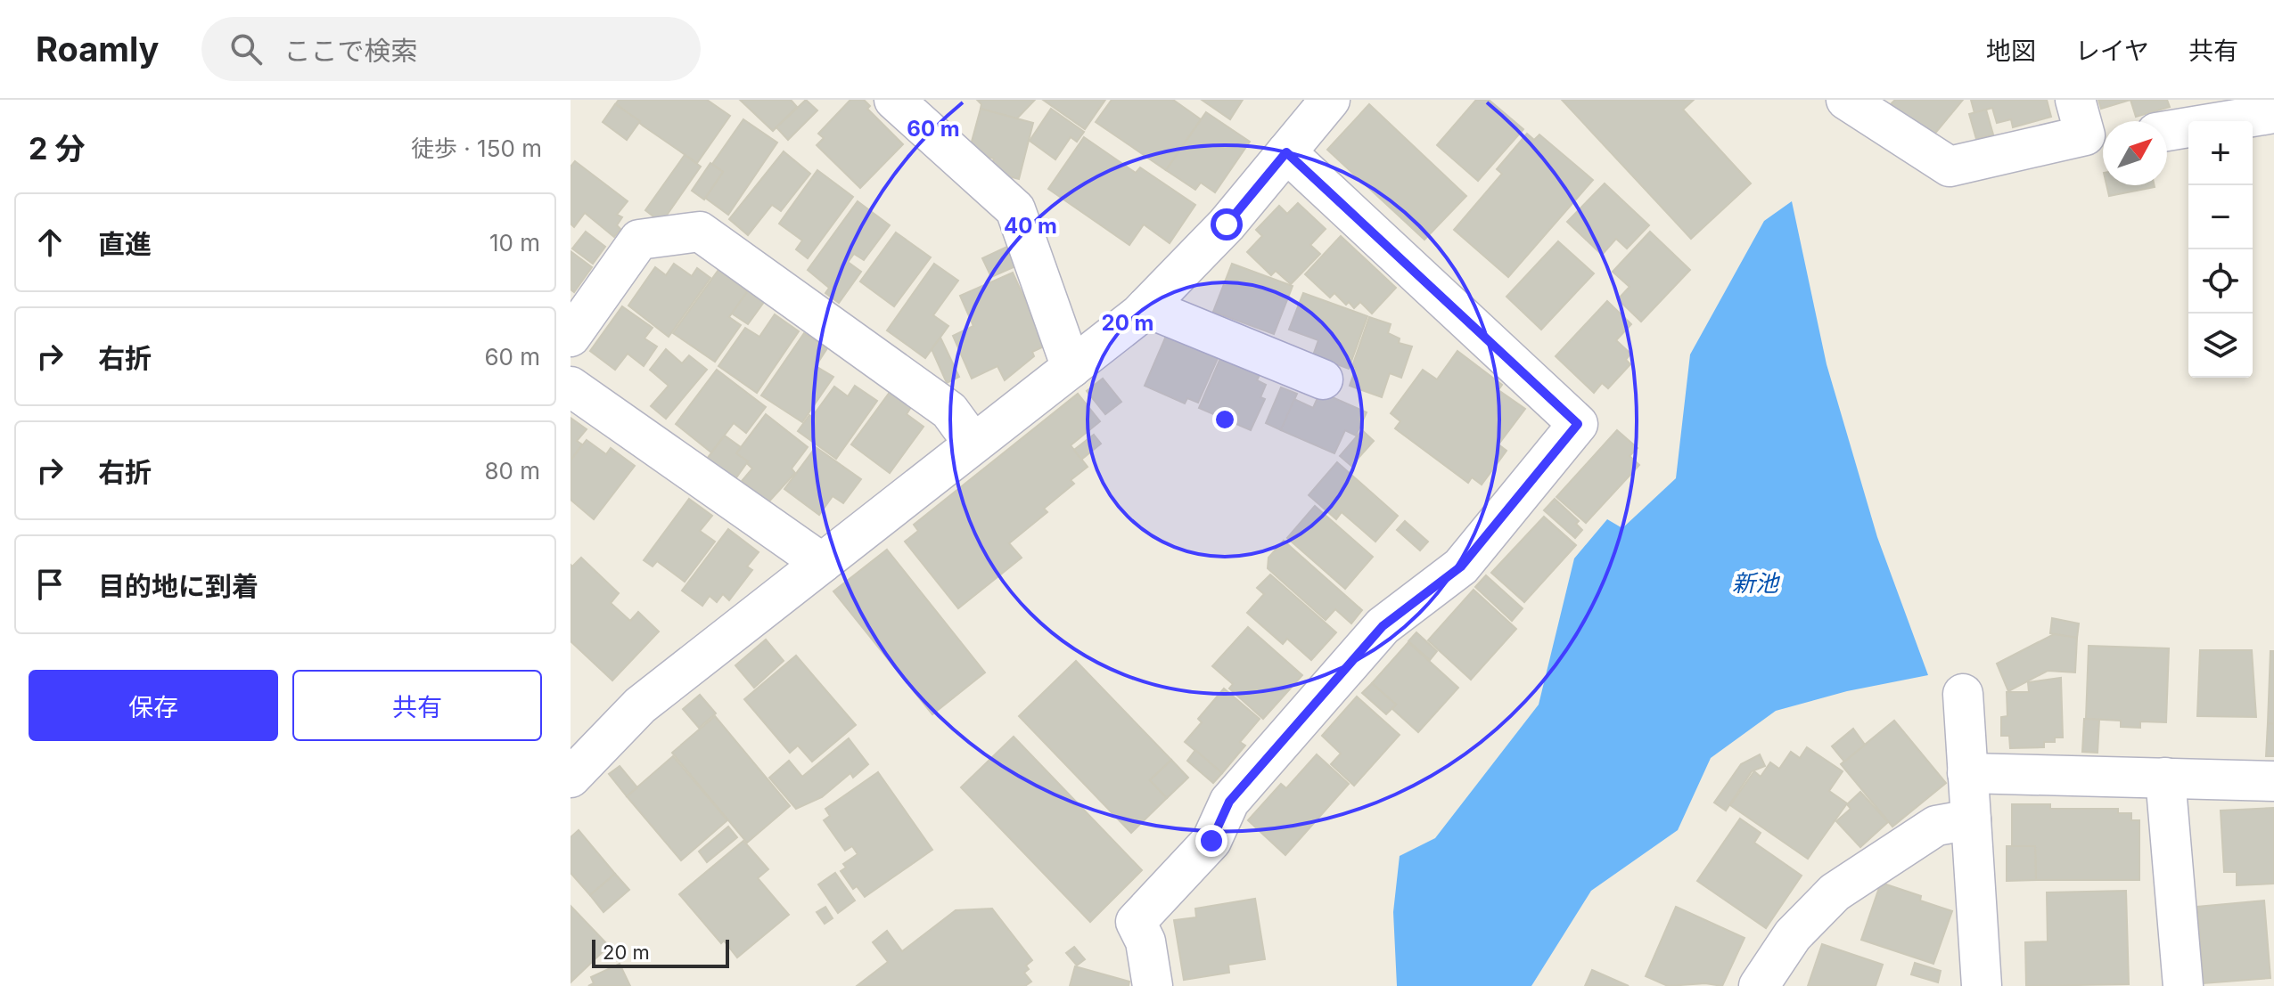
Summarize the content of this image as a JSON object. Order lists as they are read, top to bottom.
{
  "water": ["新池"],
  "scale_bar": "20 m",
  "north": "top right",
  "page": {
    "header": "Roamly",
    "search": "ここで検索",
    "nav": ["地図", "レイヤ", "共有"],
    "heading": ["2 分", "徒歩 · 150 m"],
    "map_buttons": ["+", "−"],
    "list": [
      ["直進", "10 m"],
      ["右折", "60 m"],
      ["右折", "80 m"],
      "目的地に到着"
    ],
    "buttons": ["保存", "共有"],
    "scale": "20 m"
  },
  "rings": ["60 m", "40 m", "20 m"]
}
